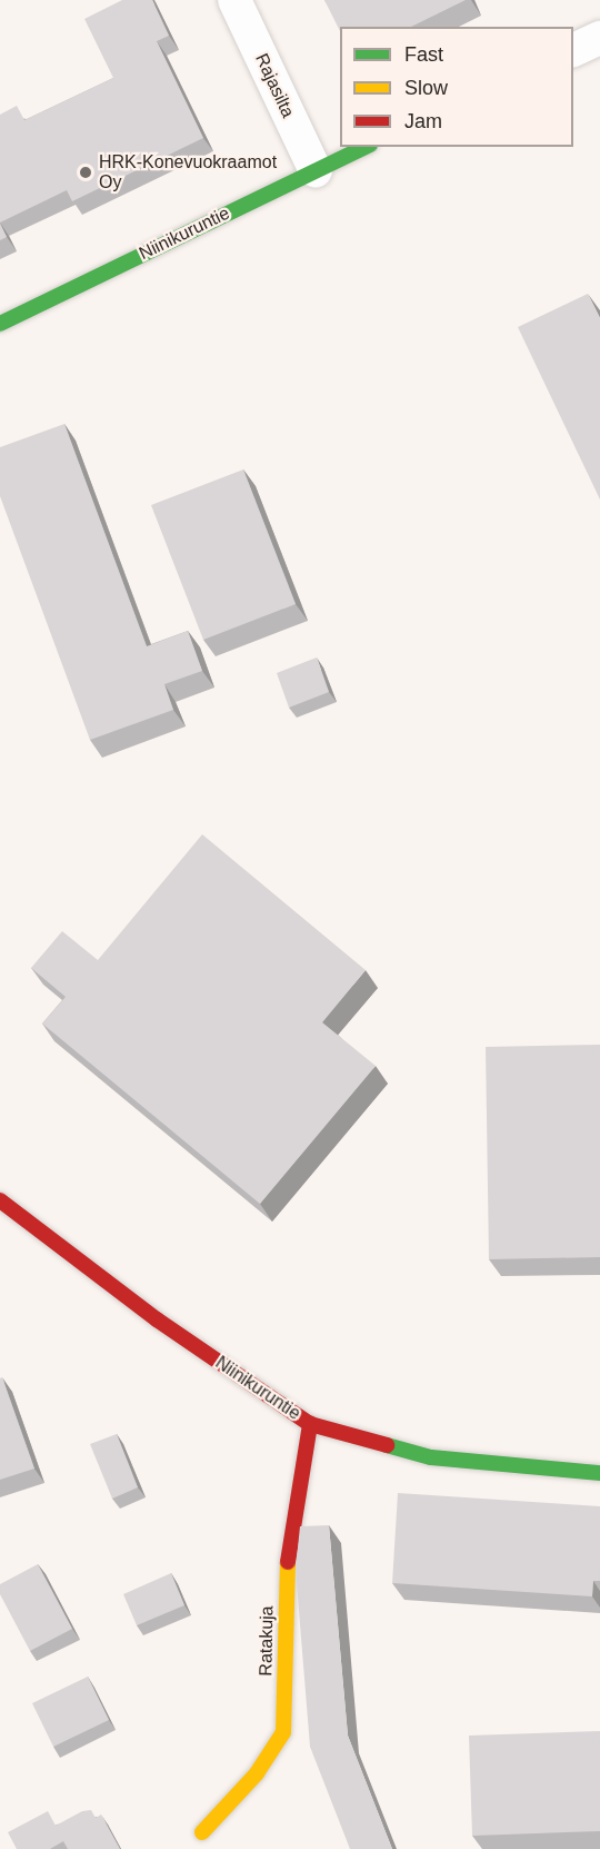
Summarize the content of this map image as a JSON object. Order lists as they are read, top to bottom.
{
  "streets": {
    "street": ["Rajasilta", "Niinikuruntie", "Ratakuja"]
  },
  "crossings": [
    ["Rajasilta", "Niinikuruntie"],
    ["Niinikuruntie", "Ratakuja"]
  ],
  "places": ["HRK-Konevuokraamot Oy"],
  "legend": ["Fast", "Slow", "Jam"]
}
